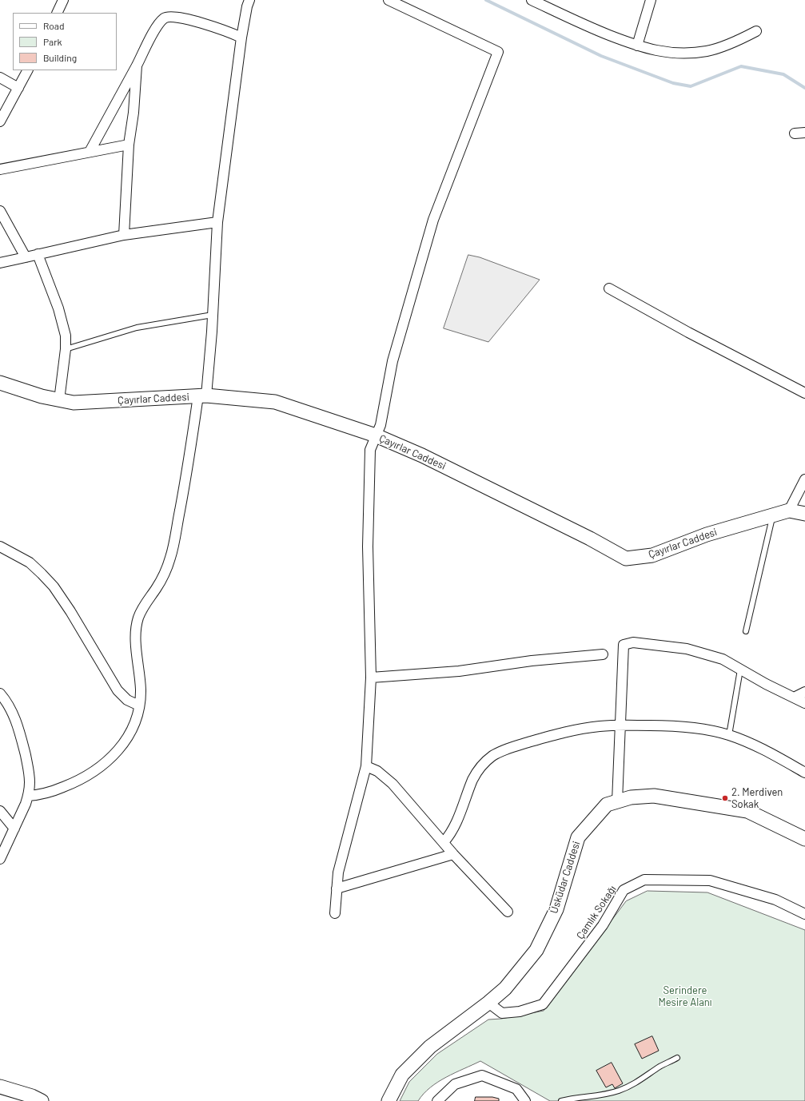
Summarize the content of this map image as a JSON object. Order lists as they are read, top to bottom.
{
  "streets": {
    "street": ["Çayırlar Caddesi", "Üsküdar Caddesi", "Çamlık Sokağı"]
  },
  "crossings": [
    ["Üsküdar Caddesi", "Çamlık Sokağı"]
  ],
  "parks": ["Serindere Mesire Alanı"],
  "places": ["2. Merdiven Sokak"],
  "legend": ["Road", "Park", "Building"]
}
